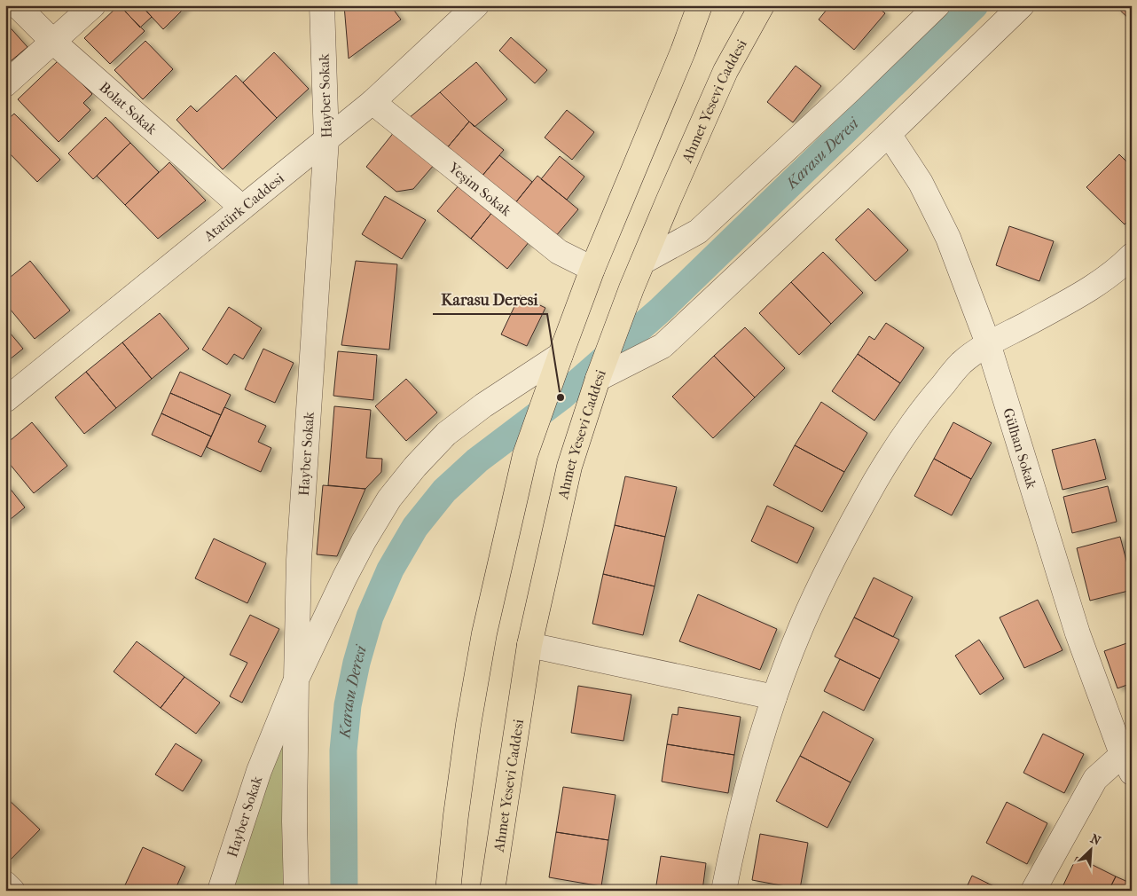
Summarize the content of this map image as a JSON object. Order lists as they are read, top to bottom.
{
  "streets": {
    "highway": ["Ahmet Yesevi Caddesi"],
    "street": [
      "Hayber Sokak",
      "Bolat Sokak",
      "Yeşim Sokak",
      "Atatürk Caddesi",
      "Gülhan Sokak"
    ]
  },
  "crossings": [
    ["Hayber Sokak", "Atatürk Caddesi"],
    ["Bolat Sokak", "Atatürk Caddesi"],
    ["Yeşim Sokak", "Atatürk Caddesi"]
  ],
  "water": ["Karasu Deresi"],
  "places": ["Karasu Deresi"],
  "north": "top right"
}
